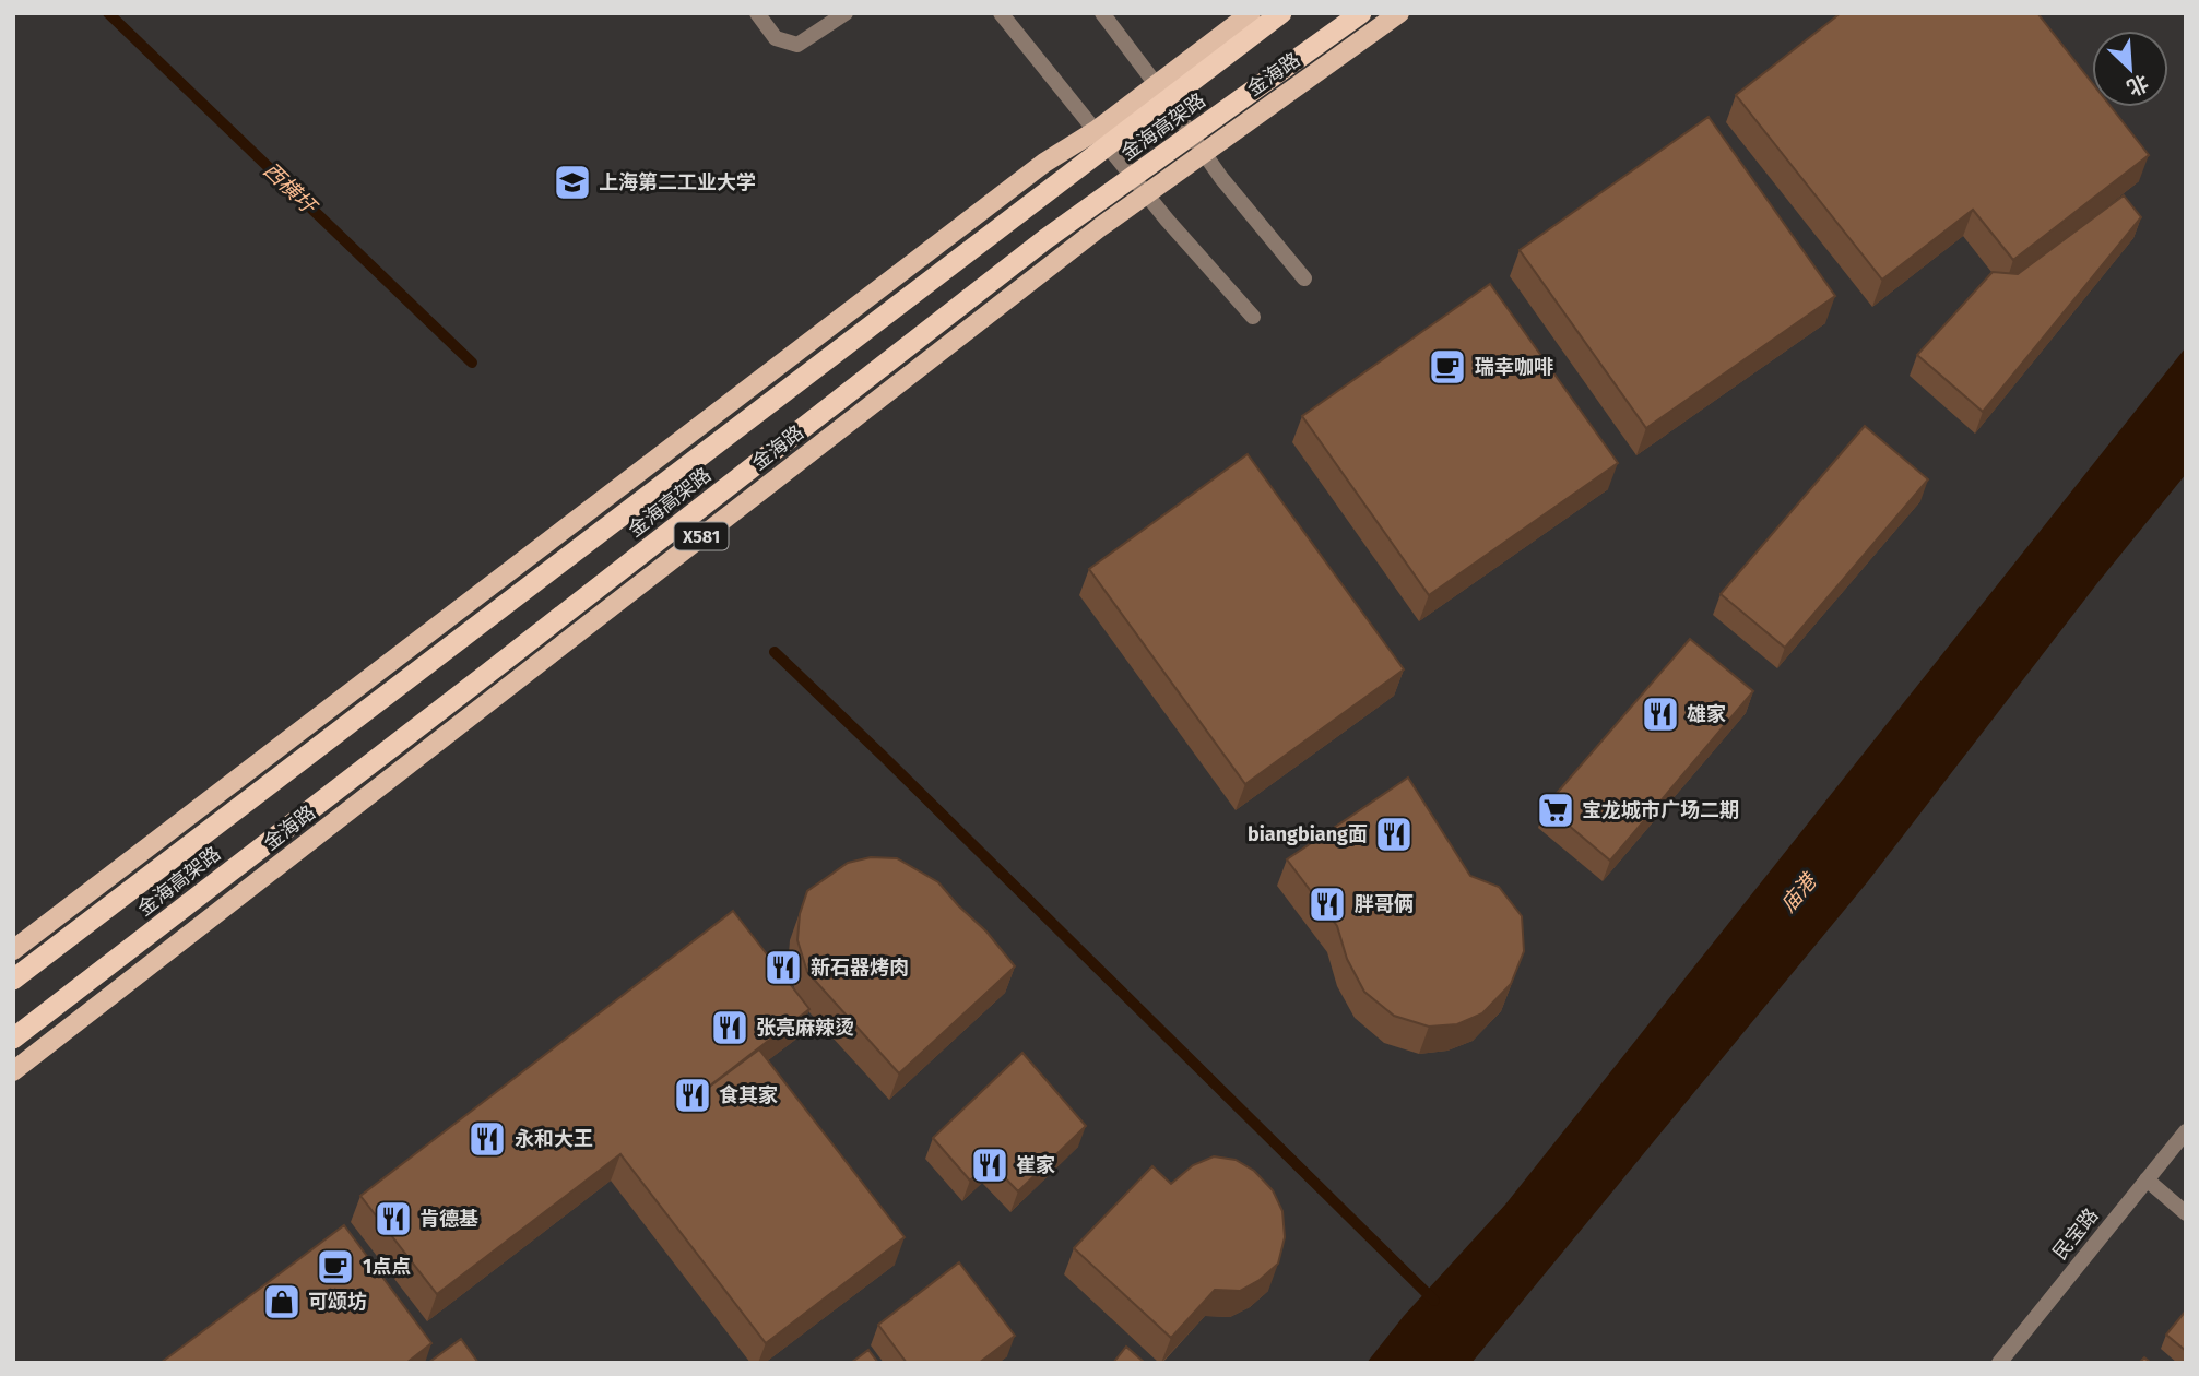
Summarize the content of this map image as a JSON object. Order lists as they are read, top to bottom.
{
  "streets": {
    "highway": ["金海高架路"],
    "main road": ["金海路", "X581"],
    "street": ["民宝路"]
  },
  "water": ["西横圩", "庙港"],
  "places": {
    "school or university": ["上海第二工业大学"],
    "cafe": ["瑞幸咖啡", "1点点"],
    "restaurant": [
      "雄家",
      "biangbiang面",
      "胖哥俩",
      "新石器烤肉",
      "张亮麻辣烫",
      "食其家",
      "永和大王",
      "崔家",
      "肯德基"
    ],
    "supermarket": ["宝龙城市广场二期"],
    "shop": ["可颂坊"]
  },
  "north": "bottom right"
}
